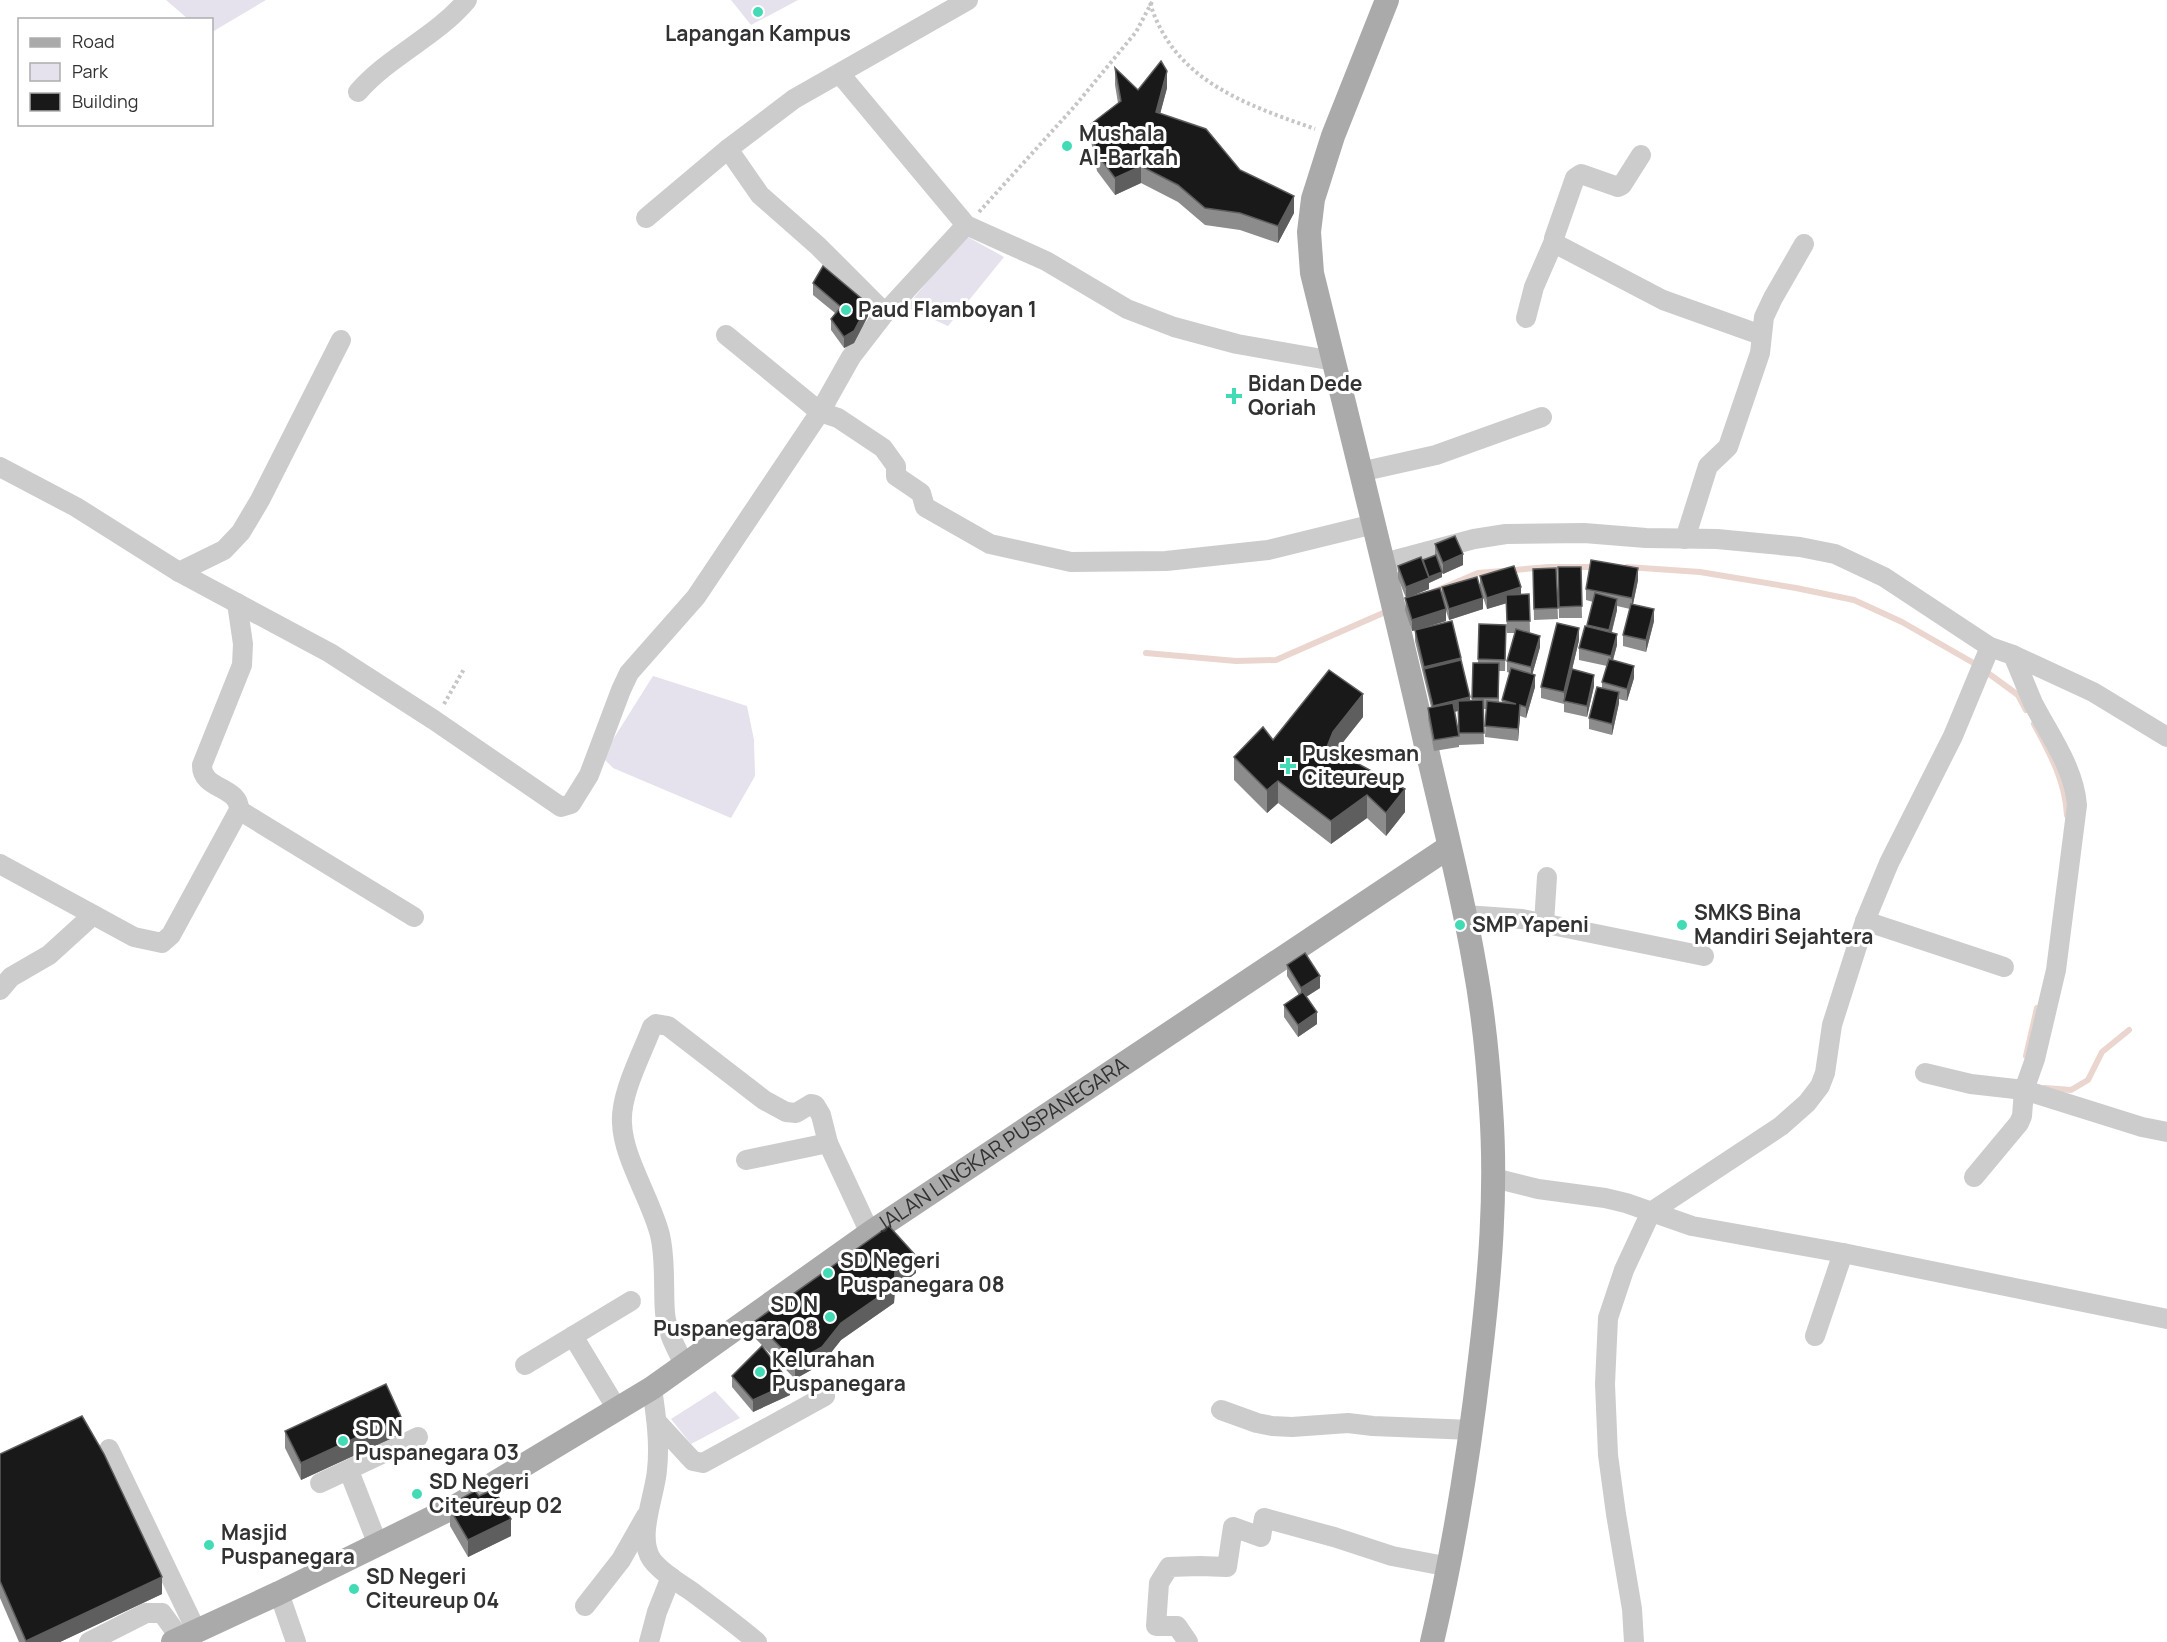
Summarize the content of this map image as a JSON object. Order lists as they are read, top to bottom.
{
  "streets": {
    "main road": ["JALAN LINGKAR PUSPANEGARA"]
  },
  "places": {
    "other": [
      "Lapangan Kampus",
      "Mushala Al-Barkah",
      "Paud Flamboyan 1",
      "SMP Yapeni",
      "SMKS Bina Mandiri Sejahtera",
      "SD Negeri Puspanegara 08",
      "SD N Puspanegara 08",
      "Kelurahan Puspanegara",
      "SD N Puspanegara 03",
      "SD Negeri Citeureup 02",
      "Masjid Puspanegara",
      "SD Negeri Citeureup 04"
    ],
    "health": ["Bidan Dede Qoriah", "Puskesman Citeureup"]
  },
  "legend": ["Road", "Park", "Building"]
}
